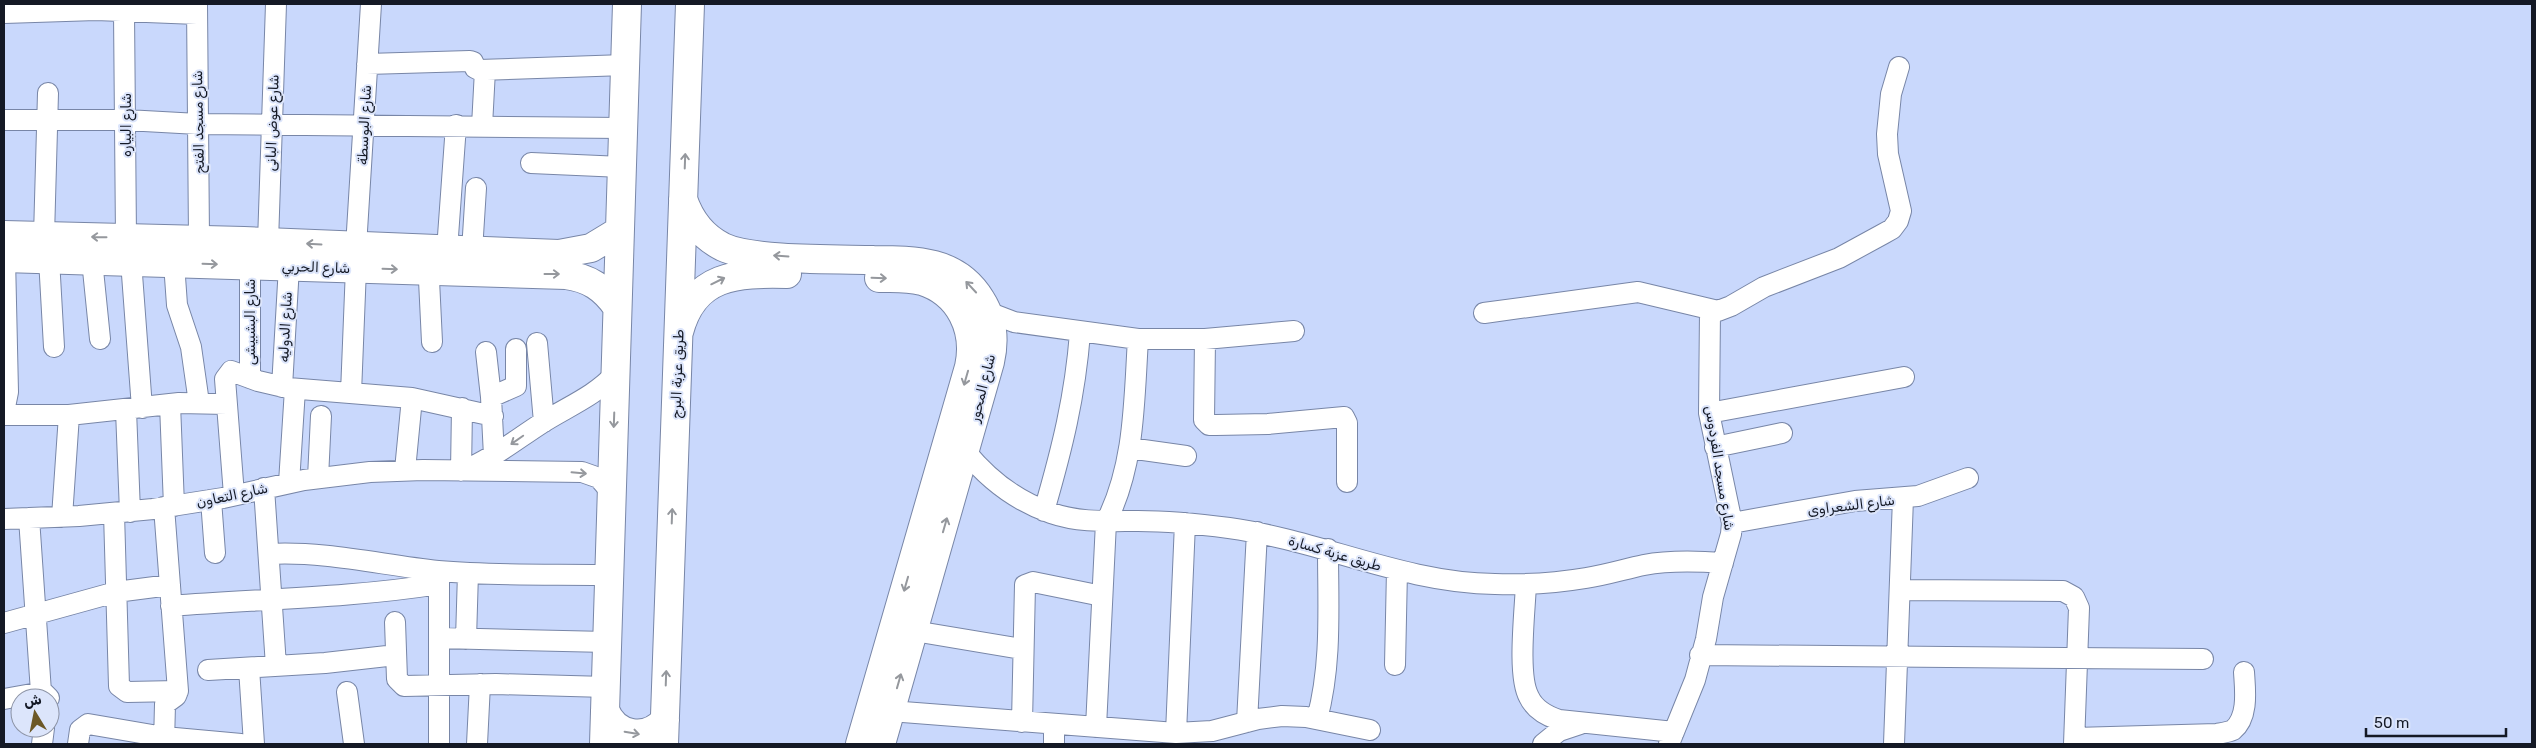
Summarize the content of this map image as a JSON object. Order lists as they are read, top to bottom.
{
  "streets": {
    "street": [
      "شارع مسجد الفتح",
      "شارع عوض البانى",
      "شارع البياره",
      "شارع البوسطة",
      "شارع الحربي",
      "شارع البشبيشى",
      "شارع الدوليه",
      "طريق عزبة البرج",
      "شارع المحور",
      "شارع مسجد الفردوس",
      "شارع التعاون",
      "شارع الشعراوى",
      "طريق عزبة كسارة"
    ]
  },
  "crossings": [
    ["شارع مسجد الفتح", "شارع الحربي"],
    ["شارع عوض البانى", "شارع الحربي"],
    ["شارع البياره", "شارع الحربي"],
    ["شارع البياره", "شارع التعاون"],
    ["شارع البوسطة", "شارع الحربي"],
    ["شارع الحربي", "شارع البشبيشى"],
    ["شارع الحربي", "شارع الدوليه"],
    ["شارع الدوليه", "شارع التعاون"],
    ["طريق عزبة البرج", "شارع المحور"],
    ["شارع المحور", "طريق عزبة كسارة"],
    ["شارع مسجد الفردوس", "شارع الشعراوى"],
    ["شارع مسجد الفردوس", "طريق عزبة كسارة"]
  ],
  "scale_bar": "50 m",
  "north": "top"
}
